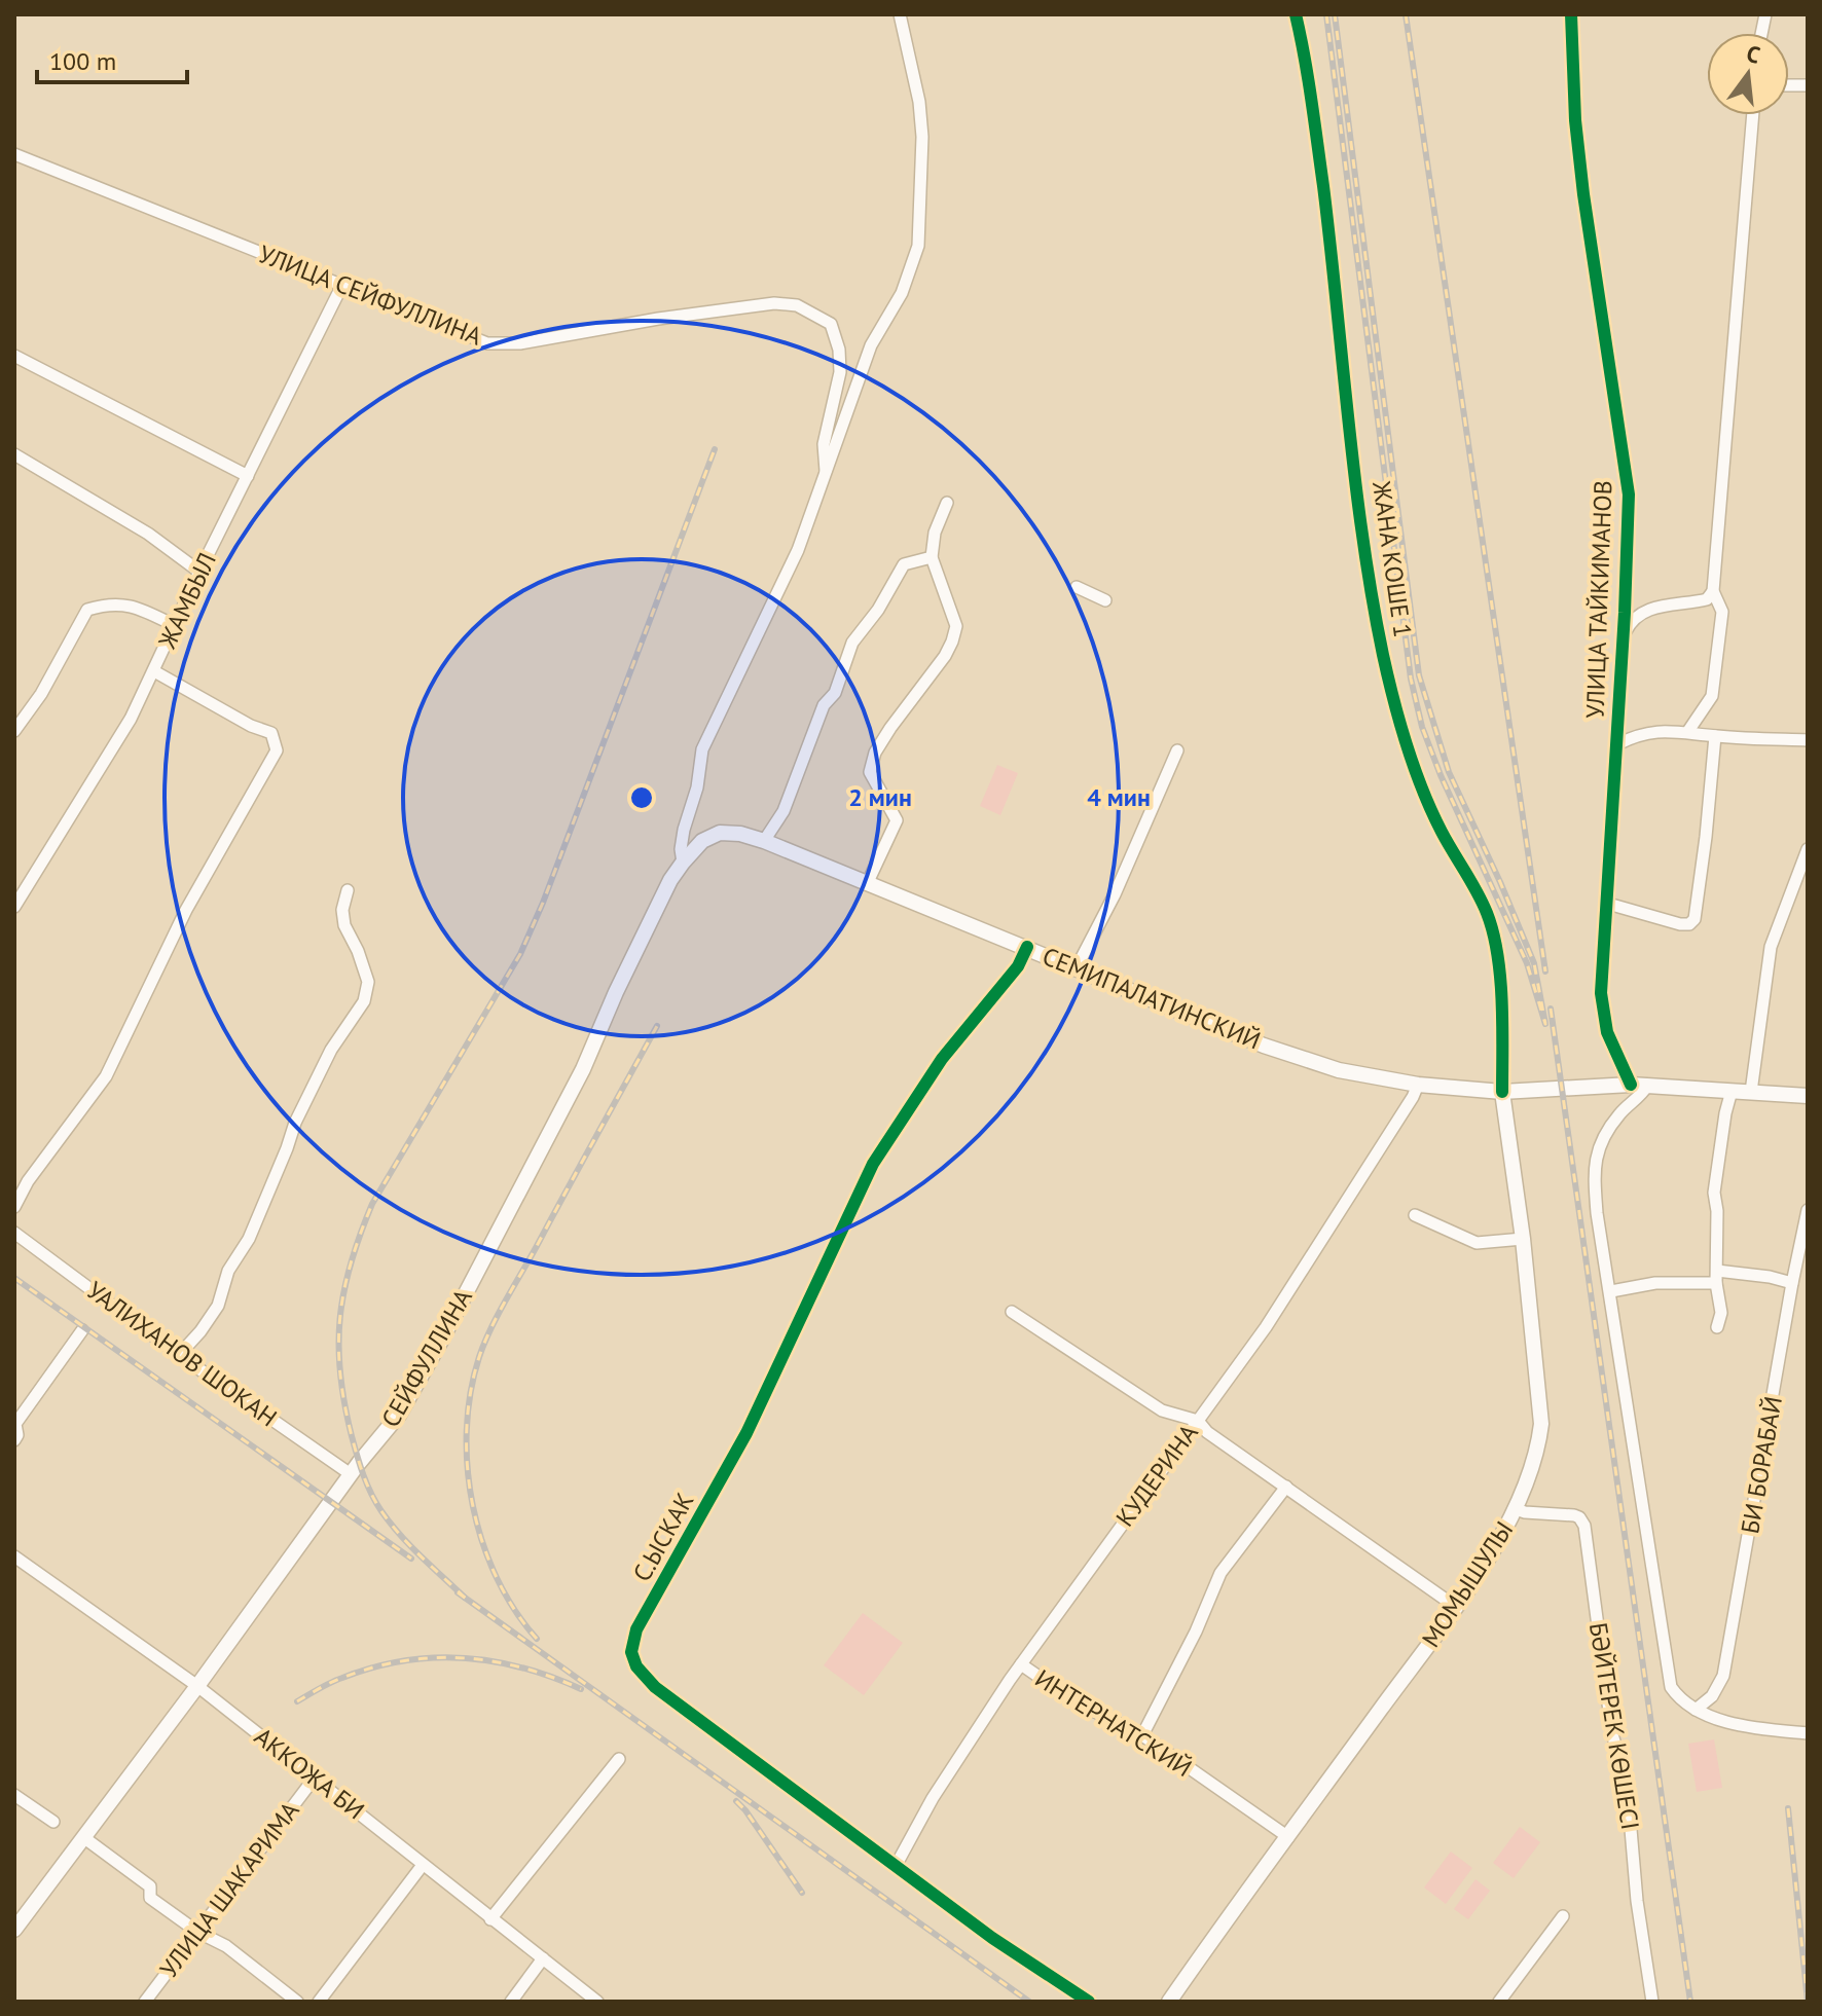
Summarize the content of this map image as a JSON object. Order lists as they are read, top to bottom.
{
  "streets": {
    "main road": ["СЕМИПАЛАТИНСКИЙ", "СЕЙФУЛЛИНА", "МОМЫШУЛЫ"],
    "street": [
      "УЛИЦА СЕЙФУЛЛИНА",
      "ЖАНА КОШЕ 1",
      "УЛИЦА ТАЙКИМАНОВ",
      "ЖАМБЫЛ",
      "УАЛИХАНОВ ШОКАН",
      "БИ БОРАБАЙ",
      "КУДЕРИНА",
      "С.ЫСКАК",
      "ИНТЕРНАТСКИЙ",
      "БӘЙТЕРЕК КӨШЕСІ",
      "АККОЖА БИ",
      "УЛИЦА ШАКАРИМА"
    ]
  },
  "crossings": [
    ["УЛИЦА СЕЙФУЛЛИНА", "ЖАМБЫЛ"],
    ["УЛИЦА СЕЙФУЛЛИНА", "СЕЙФУЛЛИНА"],
    ["ЖАНА КОШЕ 1", "СЕМИПАЛАТИНСКИЙ"],
    ["ЖАНА КОШЕ 1", "МОМЫШУЛЫ"],
    ["УЛИЦА ТАЙКИМАНОВ", "СЕМИПАЛАТИНСКИЙ"],
    ["СЕМИПАЛАТИНСКИЙ", "СЕЙФУЛЛИНА"],
    ["СЕМИПАЛАТИНСКИЙ", "КУДЕРИНА"],
    ["СЕМИПАЛАТИНСКИЙ", "С.ЫСКАК"],
    ["СЕМИПАЛАТИНСКИЙ", "МОМЫШУЛЫ"],
    ["УАЛИХАНОВ ШОКАН", "СЕЙФУЛЛИНА"],
    ["СЕЙФУЛЛИНА", "АККОЖА БИ"],
    ["КУДЕРИНА", "С.ЫСКАК"],
    ["КУДЕРИНА", "ИНТЕРНАТСКИЙ"],
    ["МОМЫШУЛЫ", "ИНТЕРНАТСКИЙ"],
    ["МОМЫШУЛЫ", "БӘЙТЕРЕК КӨШЕСІ"],
    ["АККОЖА БИ", "УЛИЦА ШАКАРИМА"]
  ],
  "scale_bar": "100 m",
  "north": "top",
  "rings": ["2 мин", "4 мин"]
}
